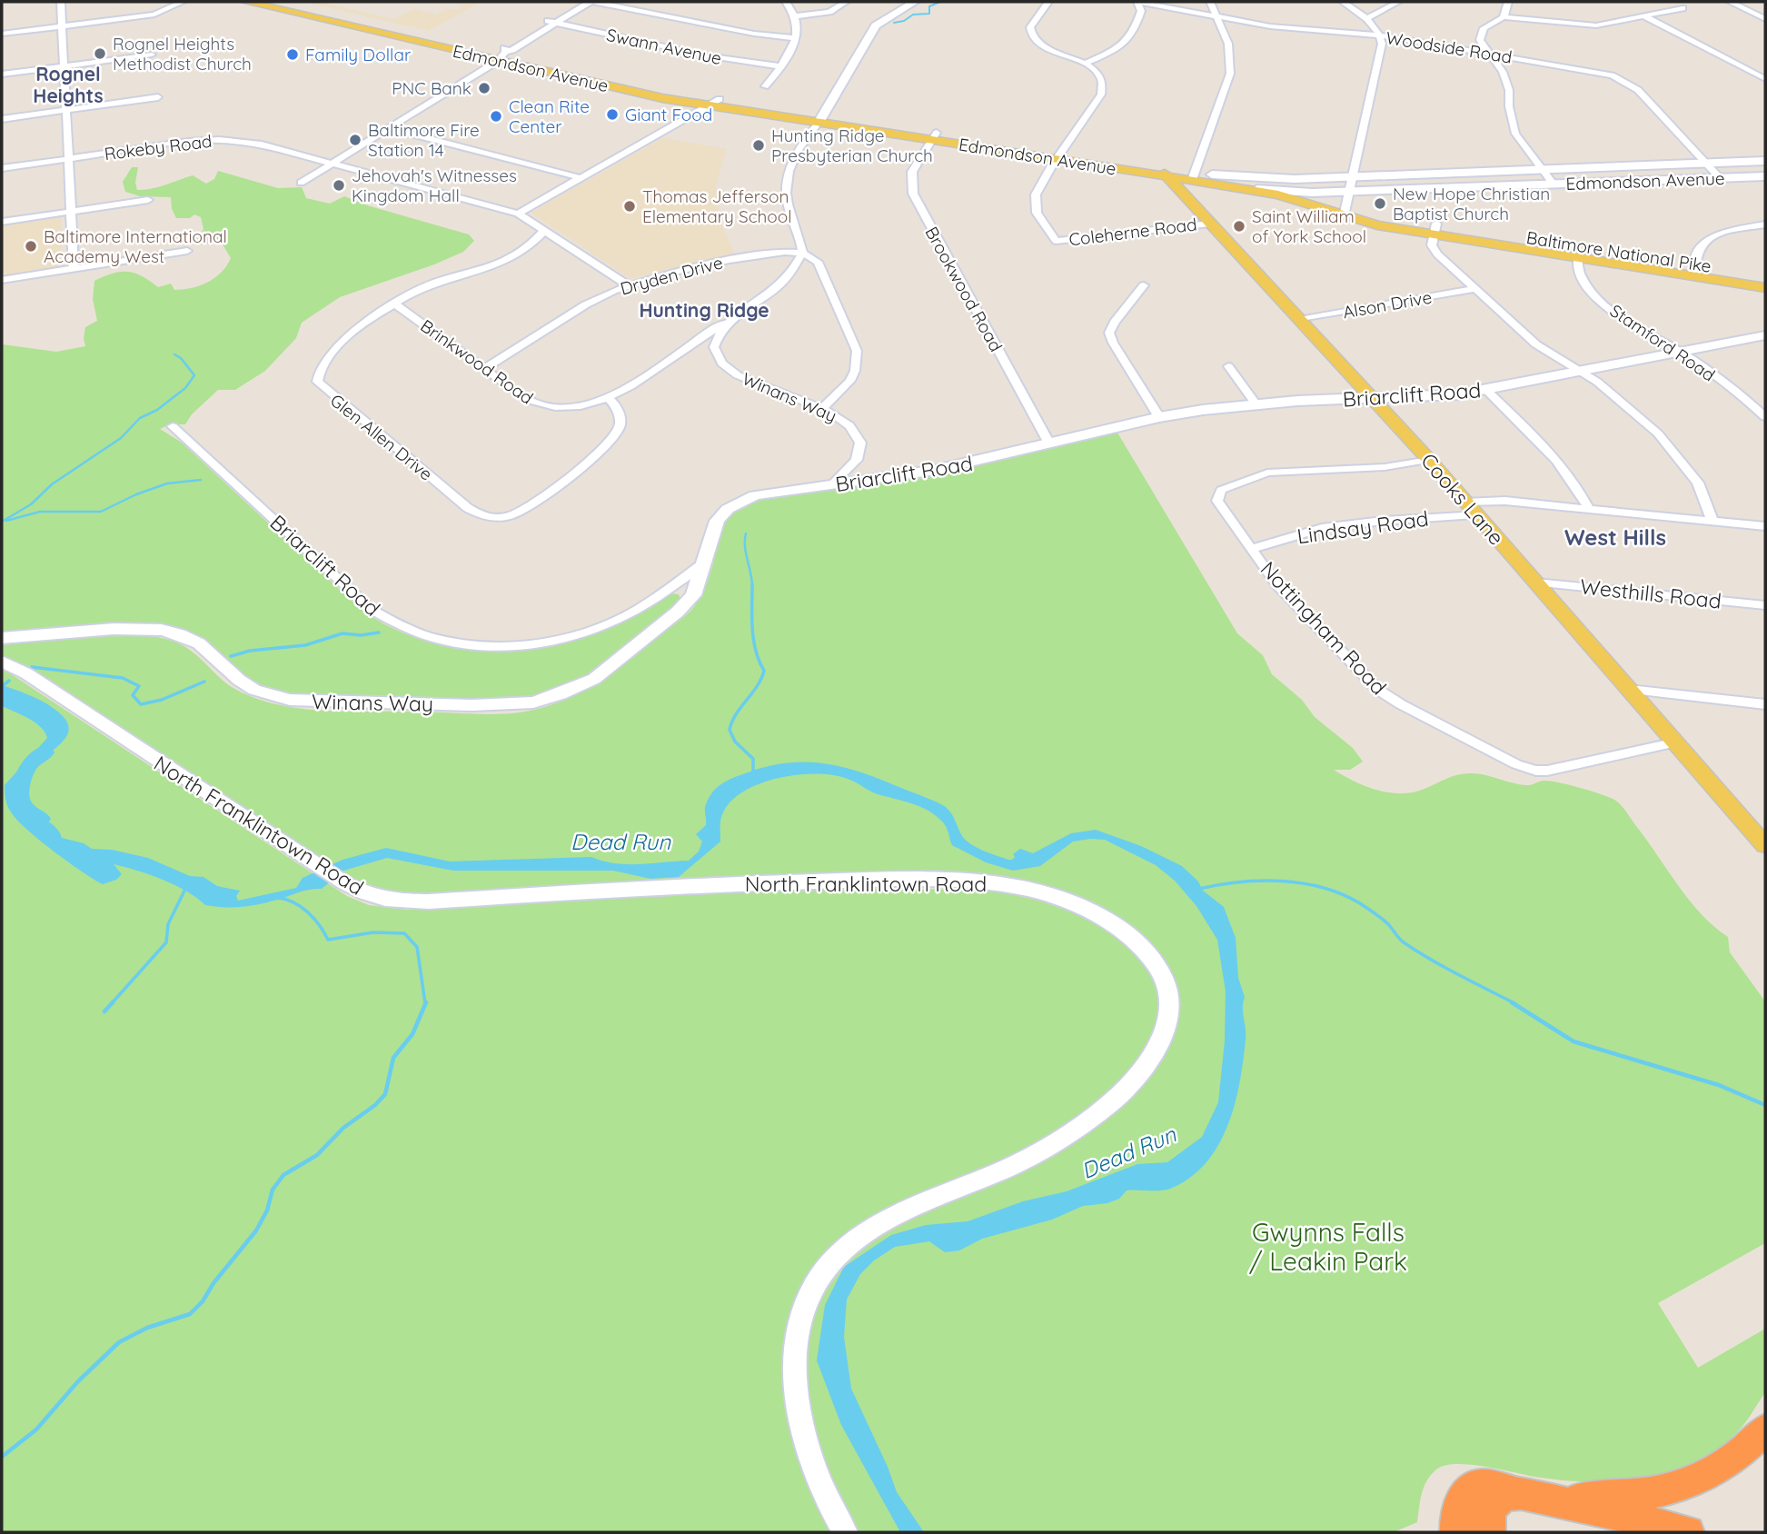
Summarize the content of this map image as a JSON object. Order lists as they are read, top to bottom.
{
  "streets": {
    "main road": ["Edmondson Avenue", "Baltimore National Pike", "Cooks Lane"],
    "street": [
      "Swann Avenue",
      "Woodside Road",
      "Rokeby Road",
      "Coleherne Road",
      "Dryden Drive",
      "Brookwood Road",
      "Alson Drive",
      "Stamford Road",
      "Brinkwood Road",
      "Briarclift Road",
      "Winans Way",
      "Glen Allen Drive",
      "Lindsay Road",
      "Westhills Road",
      "Nottingham Road",
      "North Franklintown Road"
    ]
  },
  "crossings": [
    ["Woodside Road", "Edmondson Avenue"],
    ["Edmondson Avenue", "Coleherne Road"],
    ["Edmondson Avenue", "Baltimore National Pike"],
    ["Edmondson Avenue", "Brookwood Road"],
    ["Edmondson Avenue", "Cooks Lane"],
    ["Rokeby Road", "Dryden Drive"],
    ["Rokeby Road", "Glen Allen Drive"],
    ["Coleherne Road", "Cooks Lane"],
    ["Baltimore National Pike", "Stamford Road"],
    ["Dryden Drive", "Brinkwood Road"],
    ["Dryden Drive", "Winans Way"],
    ["Brookwood Road", "Briarclift Road"],
    ["Alson Drive", "Cooks Lane"],
    ["Stamford Road", "Briarclift Road"],
    ["Brinkwood Road", "Winans Way"],
    ["Brinkwood Road", "Glen Allen Drive"],
    ["Briarclift Road", "Winans Way"],
    ["Briarclift Road", "Cooks Lane"],
    ["Cooks Lane", "Lindsay Road"],
    ["Cooks Lane", "Westhills Road"],
    ["Cooks Lane", "Nottingham Road"],
    ["Lindsay Road", "Nottingham Road"]
  ],
  "districts": ["Rognel Heights", "Hunting Ridge", "West Hills"],
  "water": ["Dead Run"],
  "parks": ["Gwynns Falls / Leakin Park"],
  "places": [
    "Rognel Heights Methodist Church",
    "Family Dollar",
    "PNC Bank",
    "Giant Food",
    "Clean Rite Center",
    "Baltimore Fire Station 14",
    "Hunting Ridge Presbyterian Church",
    "Jehovah's Witnesses Kingdom Hall",
    "New Hope Christian Baptist Church",
    "Thomas Jefferson Elementary School",
    "Saint William of York School",
    "Baltimore International Academy West"
  ]
}
